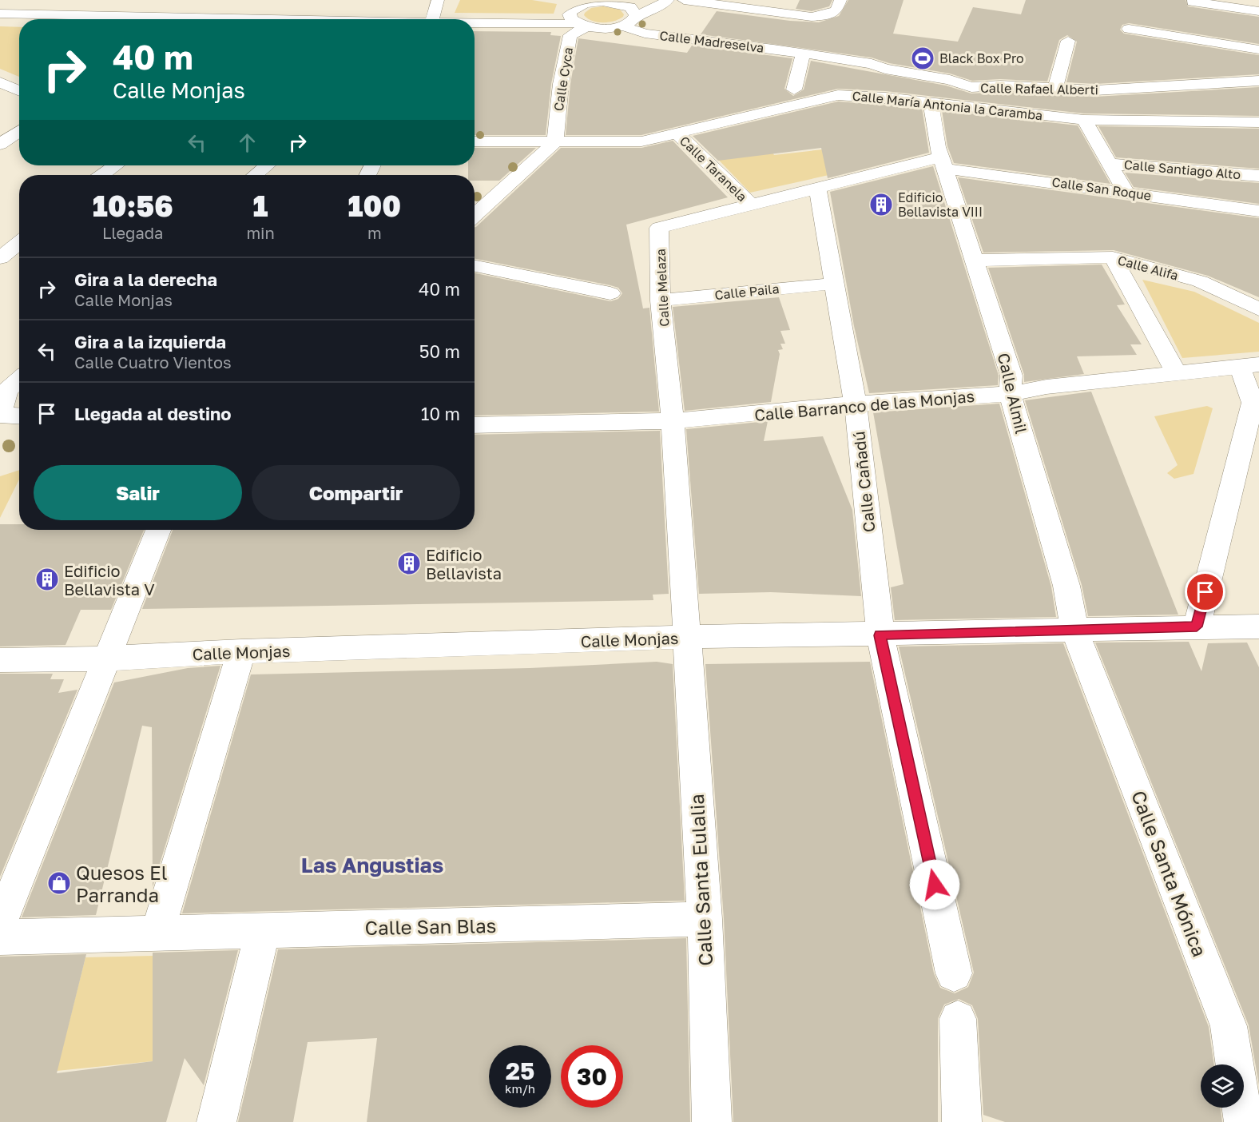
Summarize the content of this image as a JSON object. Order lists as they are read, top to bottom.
{
  "streets": {
    "street": [
      "Calle Madreselva",
      "Calle Cyca",
      "Calle Rafael Alberti",
      "Calle María Antonia la Caramba",
      "Calle Taranela",
      "Calle Santiago Alto",
      "Calle San Roque",
      "Calle Alifa",
      "Calle Melaza",
      "Calle Paila",
      "Calle Almil",
      "Calle Barranco de las Monjas",
      "Calle Cañadú",
      "Calle Monjas",
      "Calle Santa Mónica",
      "Calle Santa Eulalia",
      "Calle San Blas"
    ]
  },
  "crossings": [
    ["Calle Madreselva", "Calle Rafael Alberti"],
    ["Calle Cyca", "Calle María Antonia la Caramba"],
    ["Calle Rafael Alberti", "Calle María Antonia la Caramba"],
    ["Calle María Antonia la Caramba", "Calle Taranela"],
    ["Calle María Antonia la Caramba", "Calle Almil"],
    ["Calle Taranela", "Calle Melaza"],
    ["Calle Santiago Alto", "Calle San Roque"],
    ["Calle San Roque", "Calle Melaza"],
    ["Calle San Roque", "Calle Almil"],
    ["Calle Alifa", "Calle Almil"],
    ["Calle Melaza", "Calle Paila"],
    ["Calle Melaza", "Calle Almil"],
    ["Calle Melaza", "Calle Barranco de las Monjas"],
    ["Calle Melaza", "Calle Cañadú"],
    ["Calle Melaza", "Calle Monjas"],
    ["Calle Melaza", "Calle Santa Eulalia"],
    ["Calle Paila", "Calle Cañadú"],
    ["Calle Almil", "Calle Barranco de las Monjas"],
    ["Calle Almil", "Calle Monjas"],
    ["Calle Almil", "Calle Santa Mónica"],
    ["Calle Barranco de las Monjas", "Calle Cañadú"],
    ["Calle Cañadú", "Calle Monjas"],
    ["Calle Monjas", "Calle Santa Mónica"],
    ["Calle Monjas", "Calle Santa Eulalia"],
    ["Calle Santa Eulalia", "Calle San Blas"]
  ],
  "districts": ["Las Angustias"],
  "places": {
    "sports": ["Black Box Pro"],
    "building": ["Edificio Bellavista VIII", "Edificio Bellavista", "Edificio Bellavista V"],
    "shop": ["Quesos El Parranda"]
  },
  "page": {
    "turn": ["40 m", "Calle Monjas"],
    "eta": [
      "10:56",
      "Llegada",
      "1",
      "min",
      "100",
      "m"
    ],
    "list": [
      {
        "name": "Gira a la derecha",
        "note": "Calle Monjas",
        "value": "40 m"
      },
      {
        "name": "Gira a la izquierda",
        "note": "Calle Cuatro Vientos",
        "value": "50 m"
      },
      {
        "name": "Llegada al destino",
        "value": "10 m"
      }
    ],
    "buttons": ["Salir", "Compartir"],
    "speed": "25 km/h",
    "limit": "30"
  }
}
